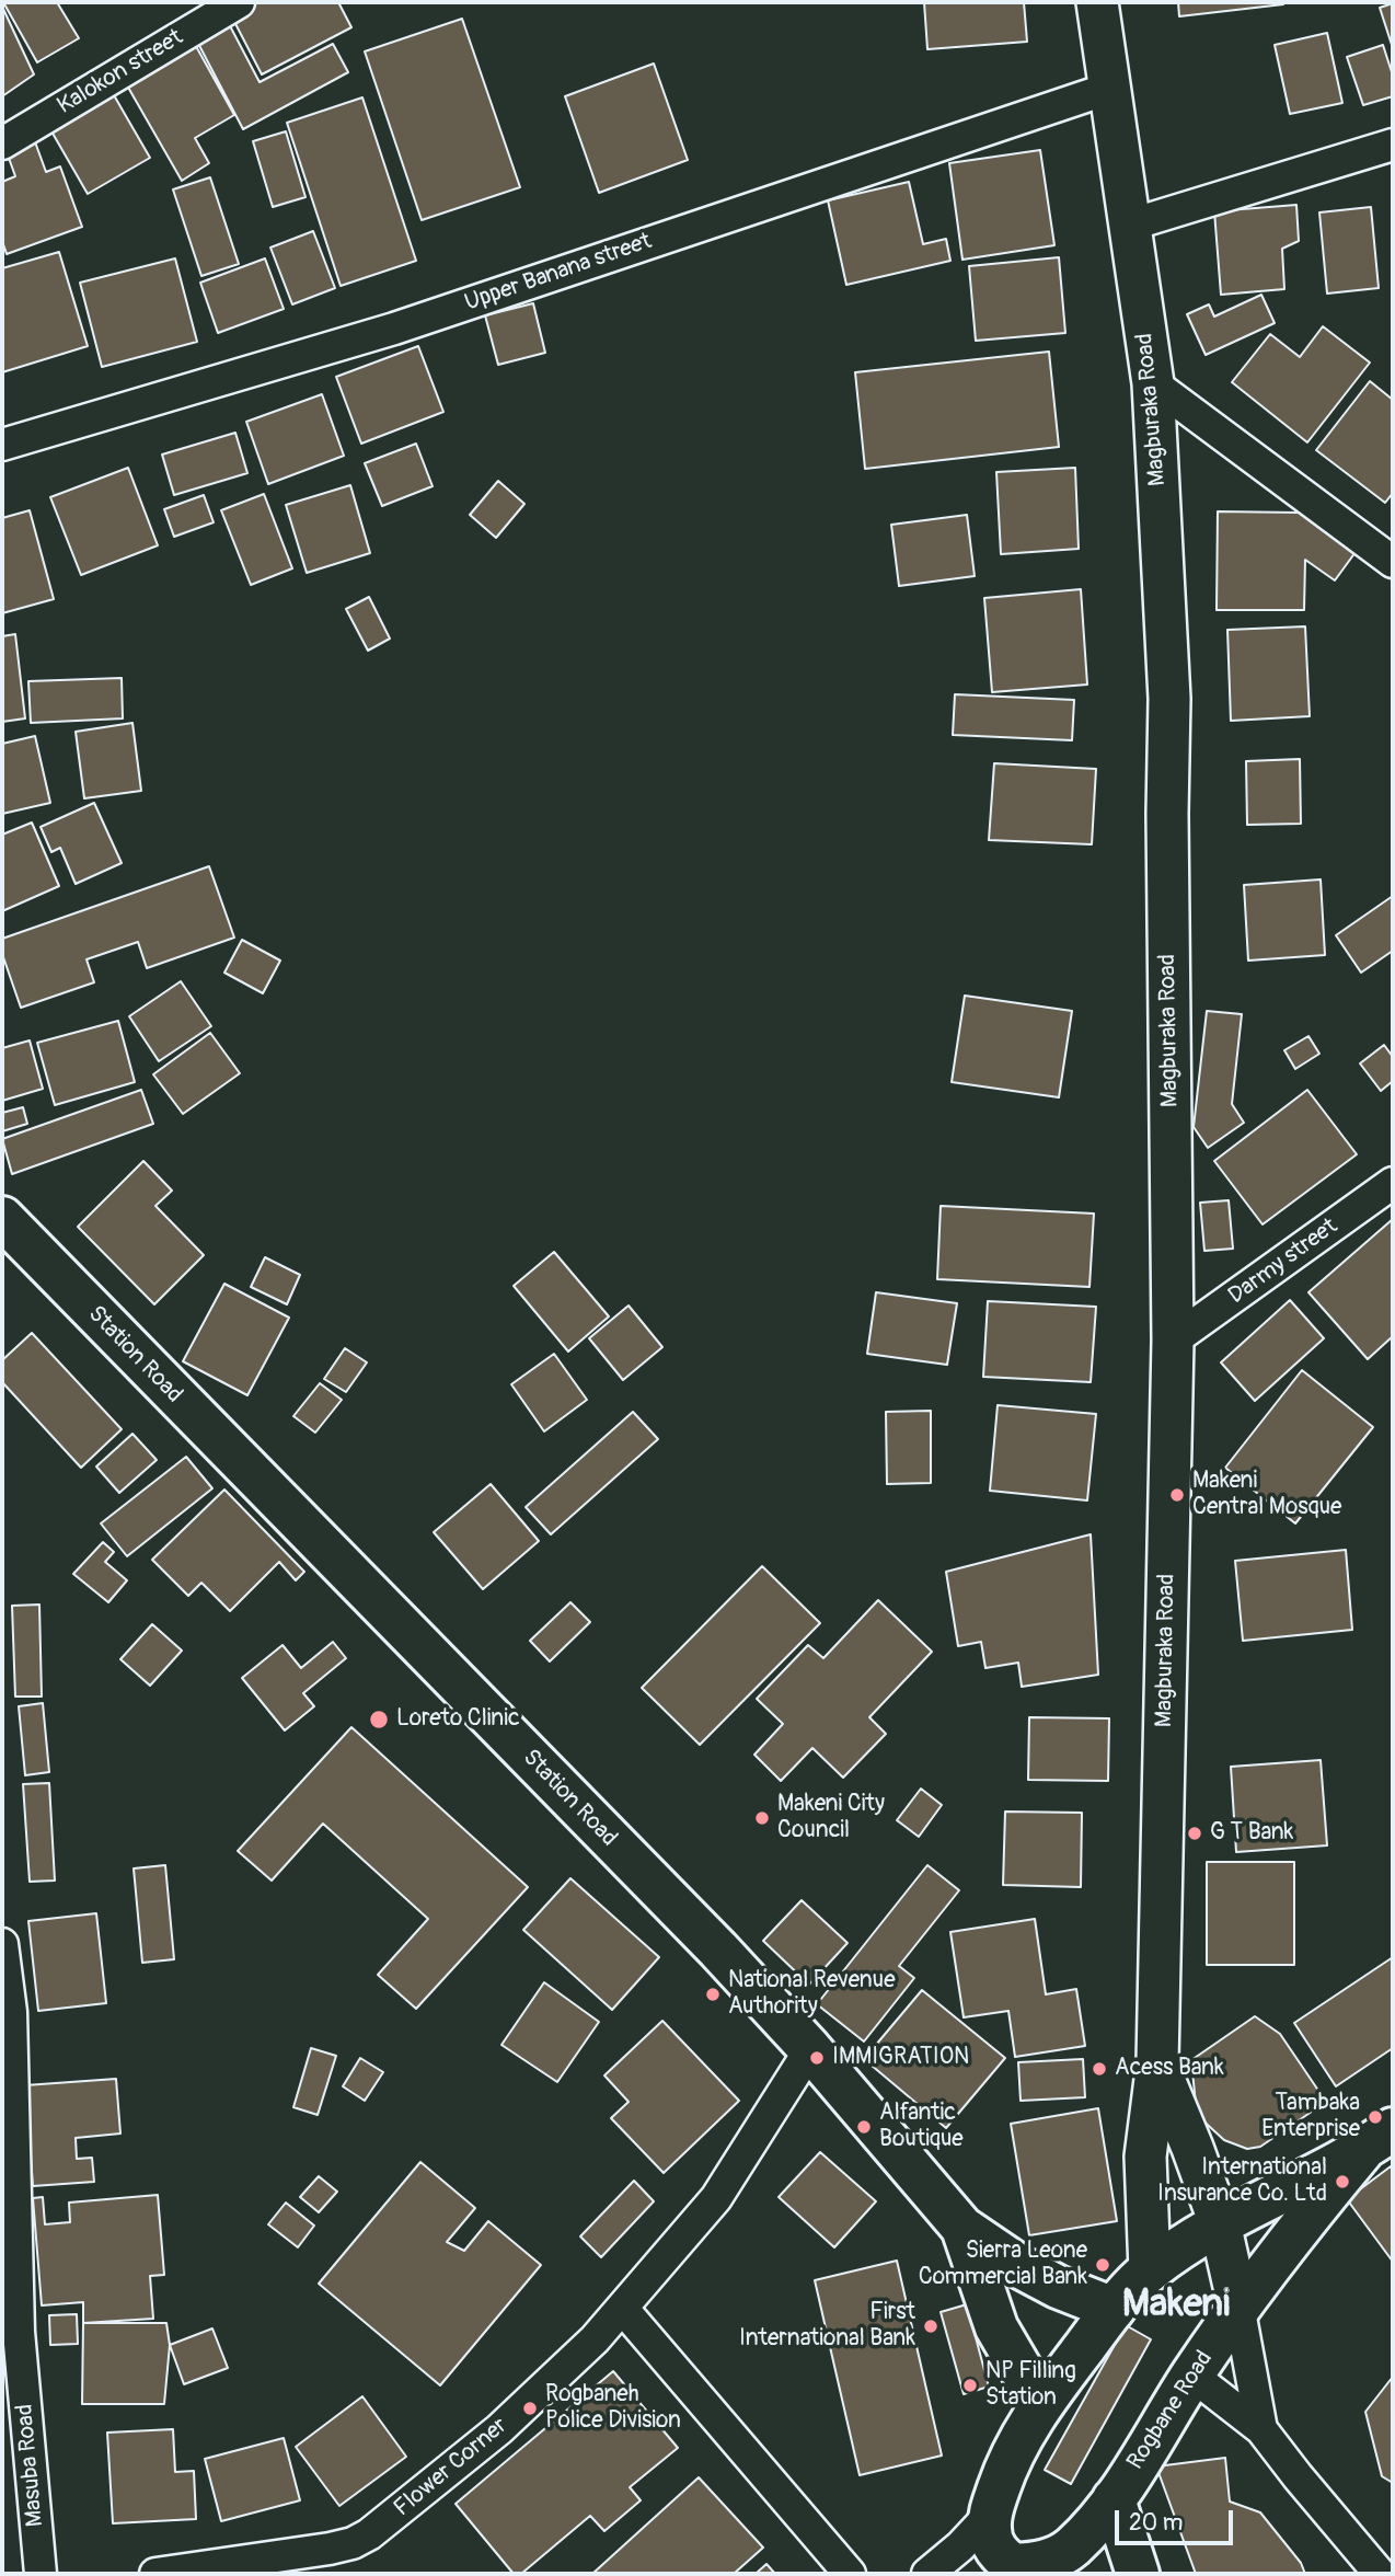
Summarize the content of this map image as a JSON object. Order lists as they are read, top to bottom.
{
  "streets": {
    "main road": ["Station Road", "Rogbane Road"],
    "street": [
      "Kalokon street",
      "Upper Banana street",
      "Magburaka Road",
      "Darmy street",
      "Masuba Road",
      "Flower Corner"
    ]
  },
  "crossings": [
    ["Upper Banana street", "Magburaka Road"],
    ["Magburaka Road", "Darmy street"],
    ["Magburaka Road", "Rogbane Road"],
    ["Station Road", "Flower Corner"]
  ],
  "districts": ["Makeni"],
  "places": [
    "Makeni Central Mosque",
    "Loreto Clinic",
    "Makeni City Council",
    "G T Bank",
    "National Revenue Authority",
    "IMMIGRATION",
    "Acess Bank",
    "Tambaka Enterprise",
    "Alfantic Boutique",
    "International Insurance Co. Ltd",
    "Sierra Leone Commercial Bank",
    "First International Bank",
    "NP Filling Station",
    "Rogbaneh Police Division"
  ],
  "scale_bar": "20 m"
}
